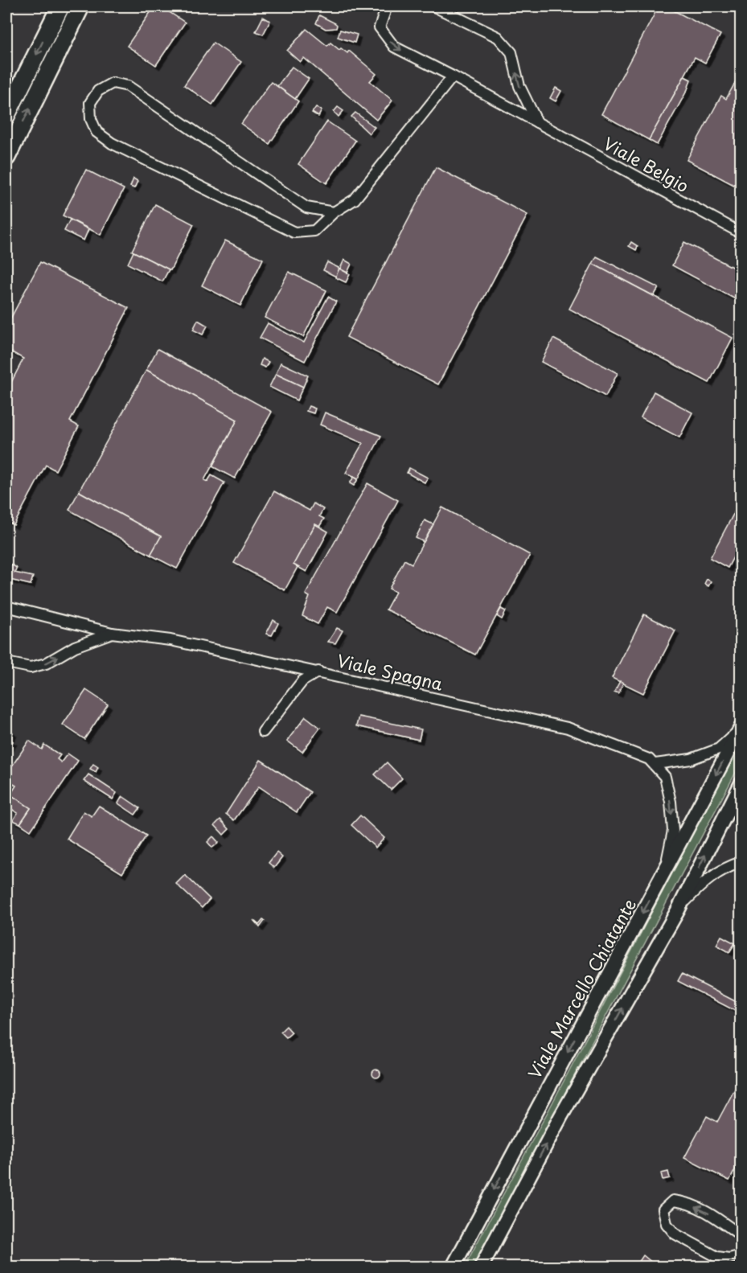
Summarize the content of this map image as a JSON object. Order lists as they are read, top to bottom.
{
  "streets": {
    "street": ["Viale Belgio", "Viale Spagna", "Viale Marcello Chiatante"]
  }
}
